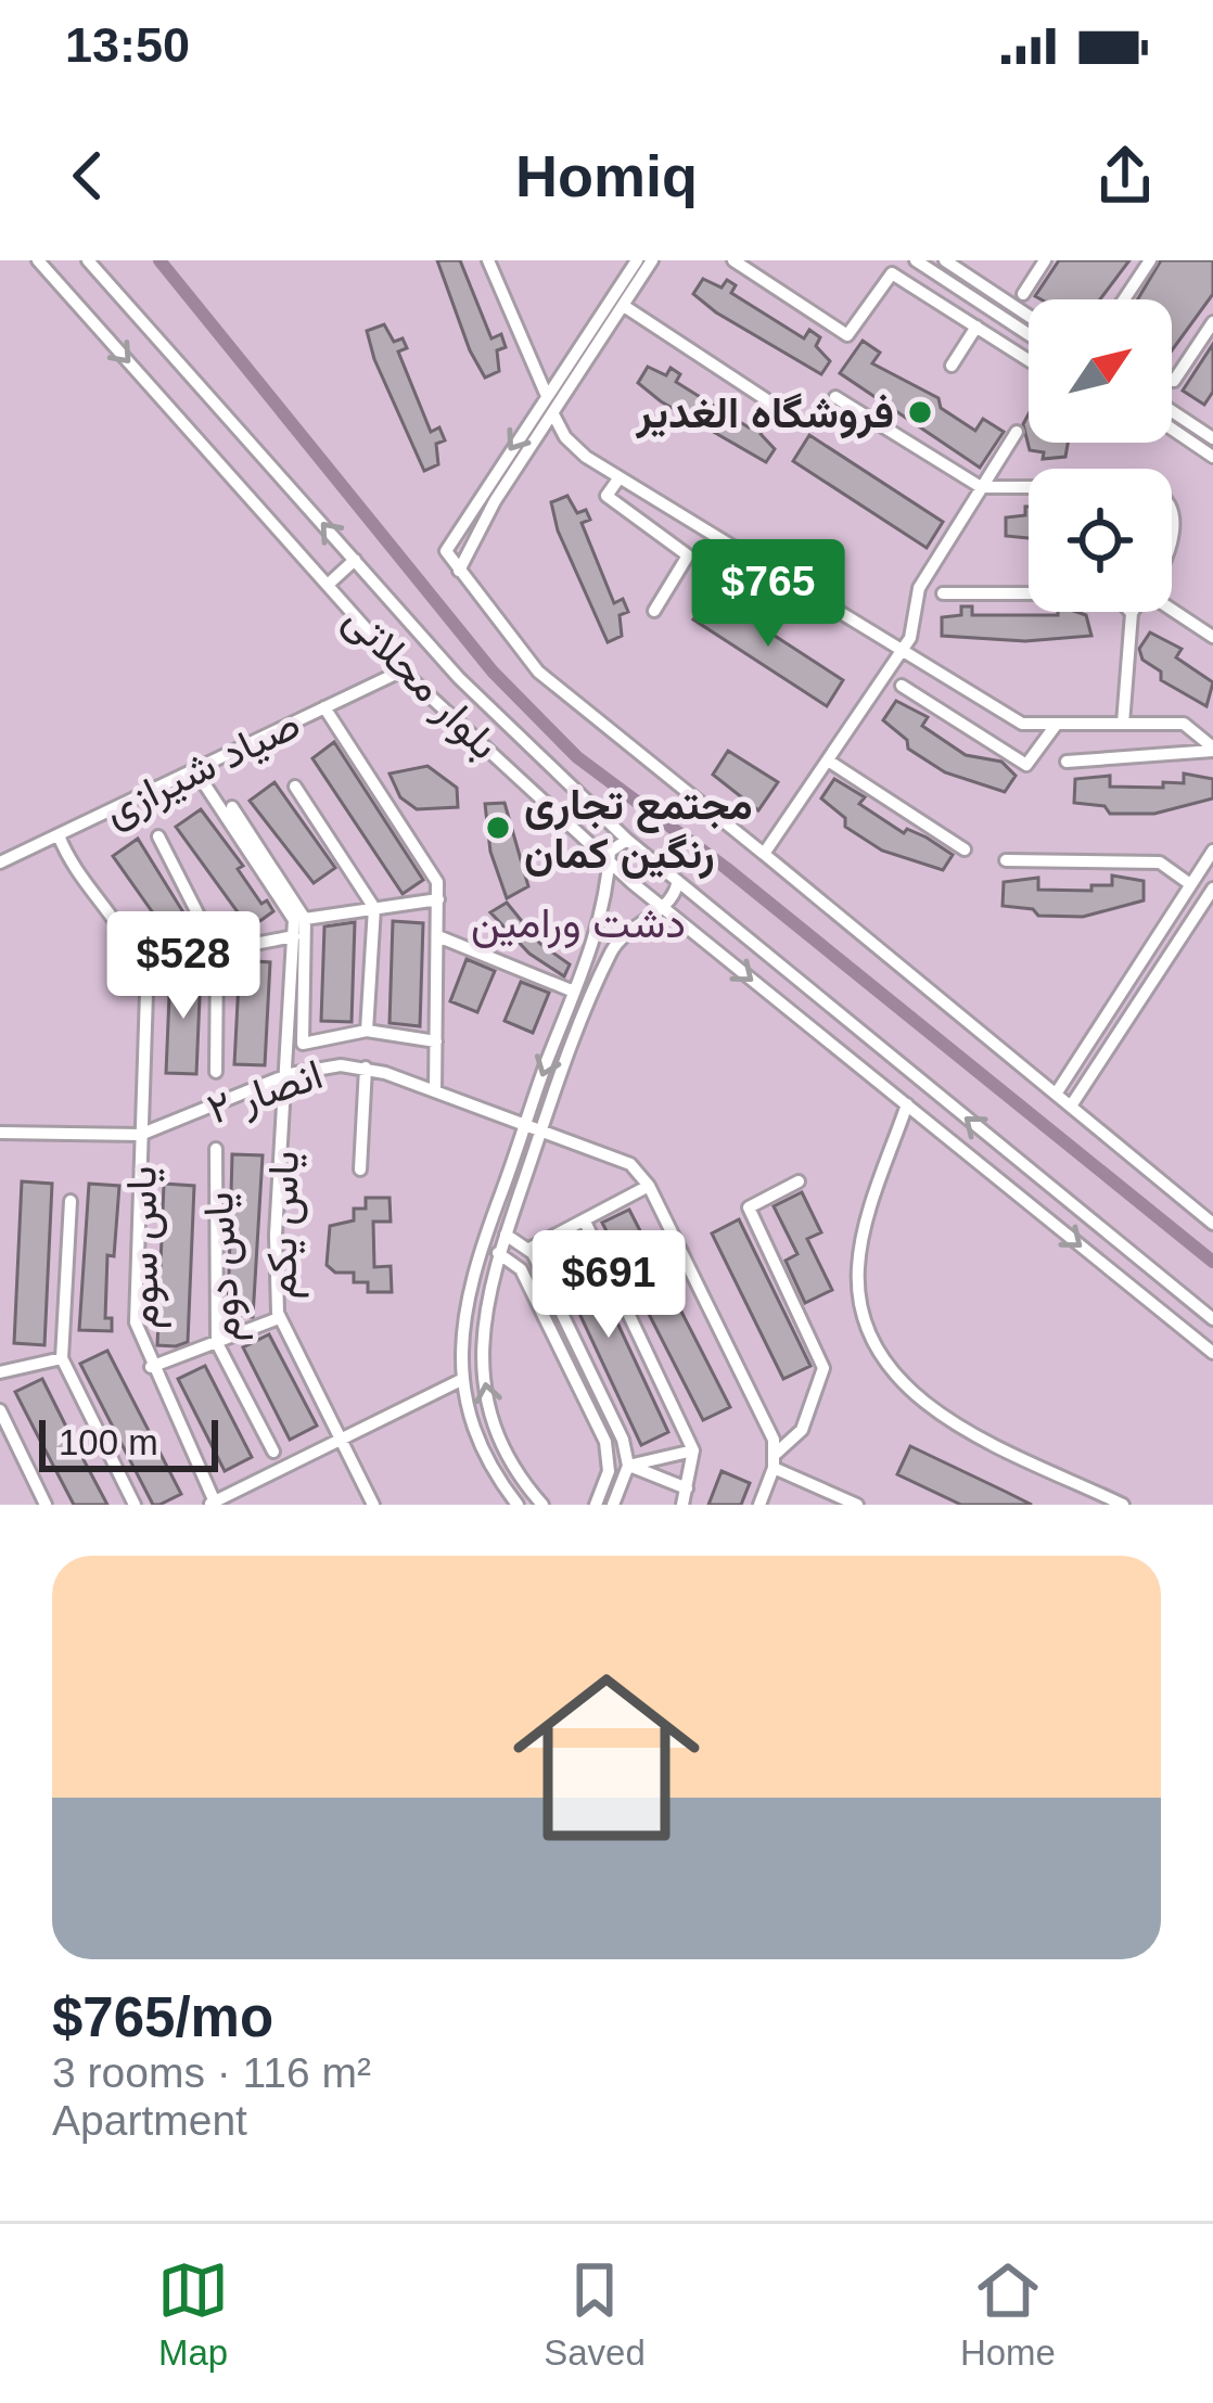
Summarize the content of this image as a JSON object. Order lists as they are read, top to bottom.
{
  "streets": {
    "street": [
      "بلوار محلاتی",
      "صیاد شیرازی",
      "انصار ۲",
      "یاس یکم",
      "یاس سوم",
      "یاس دوم"
    ]
  },
  "crossings": [
    ["بلوار محلاتی", "صیاد شیرازی"],
    ["انصار ۲", "یاس یکم"],
    ["انصار ۲", "یاس سوم"]
  ],
  "parks": ["دشت ورامین"],
  "places": ["فروشگاه الغدیر", "مجتمع تجاری رنگین کمان"],
  "scale_bar": "100 m",
  "north": "top right",
  "page": {
    "status": "13:50",
    "header": "Homiq",
    "price": ["$765", "$528", "$691"],
    "scale": "100 m",
    "list": [
      {
        "name": "$765/mo",
        "note": "3 rooms · 116 m² · Apartment"
      }
    ],
    "tabs": ["Map", "Saved", "Home"]
  }
}
